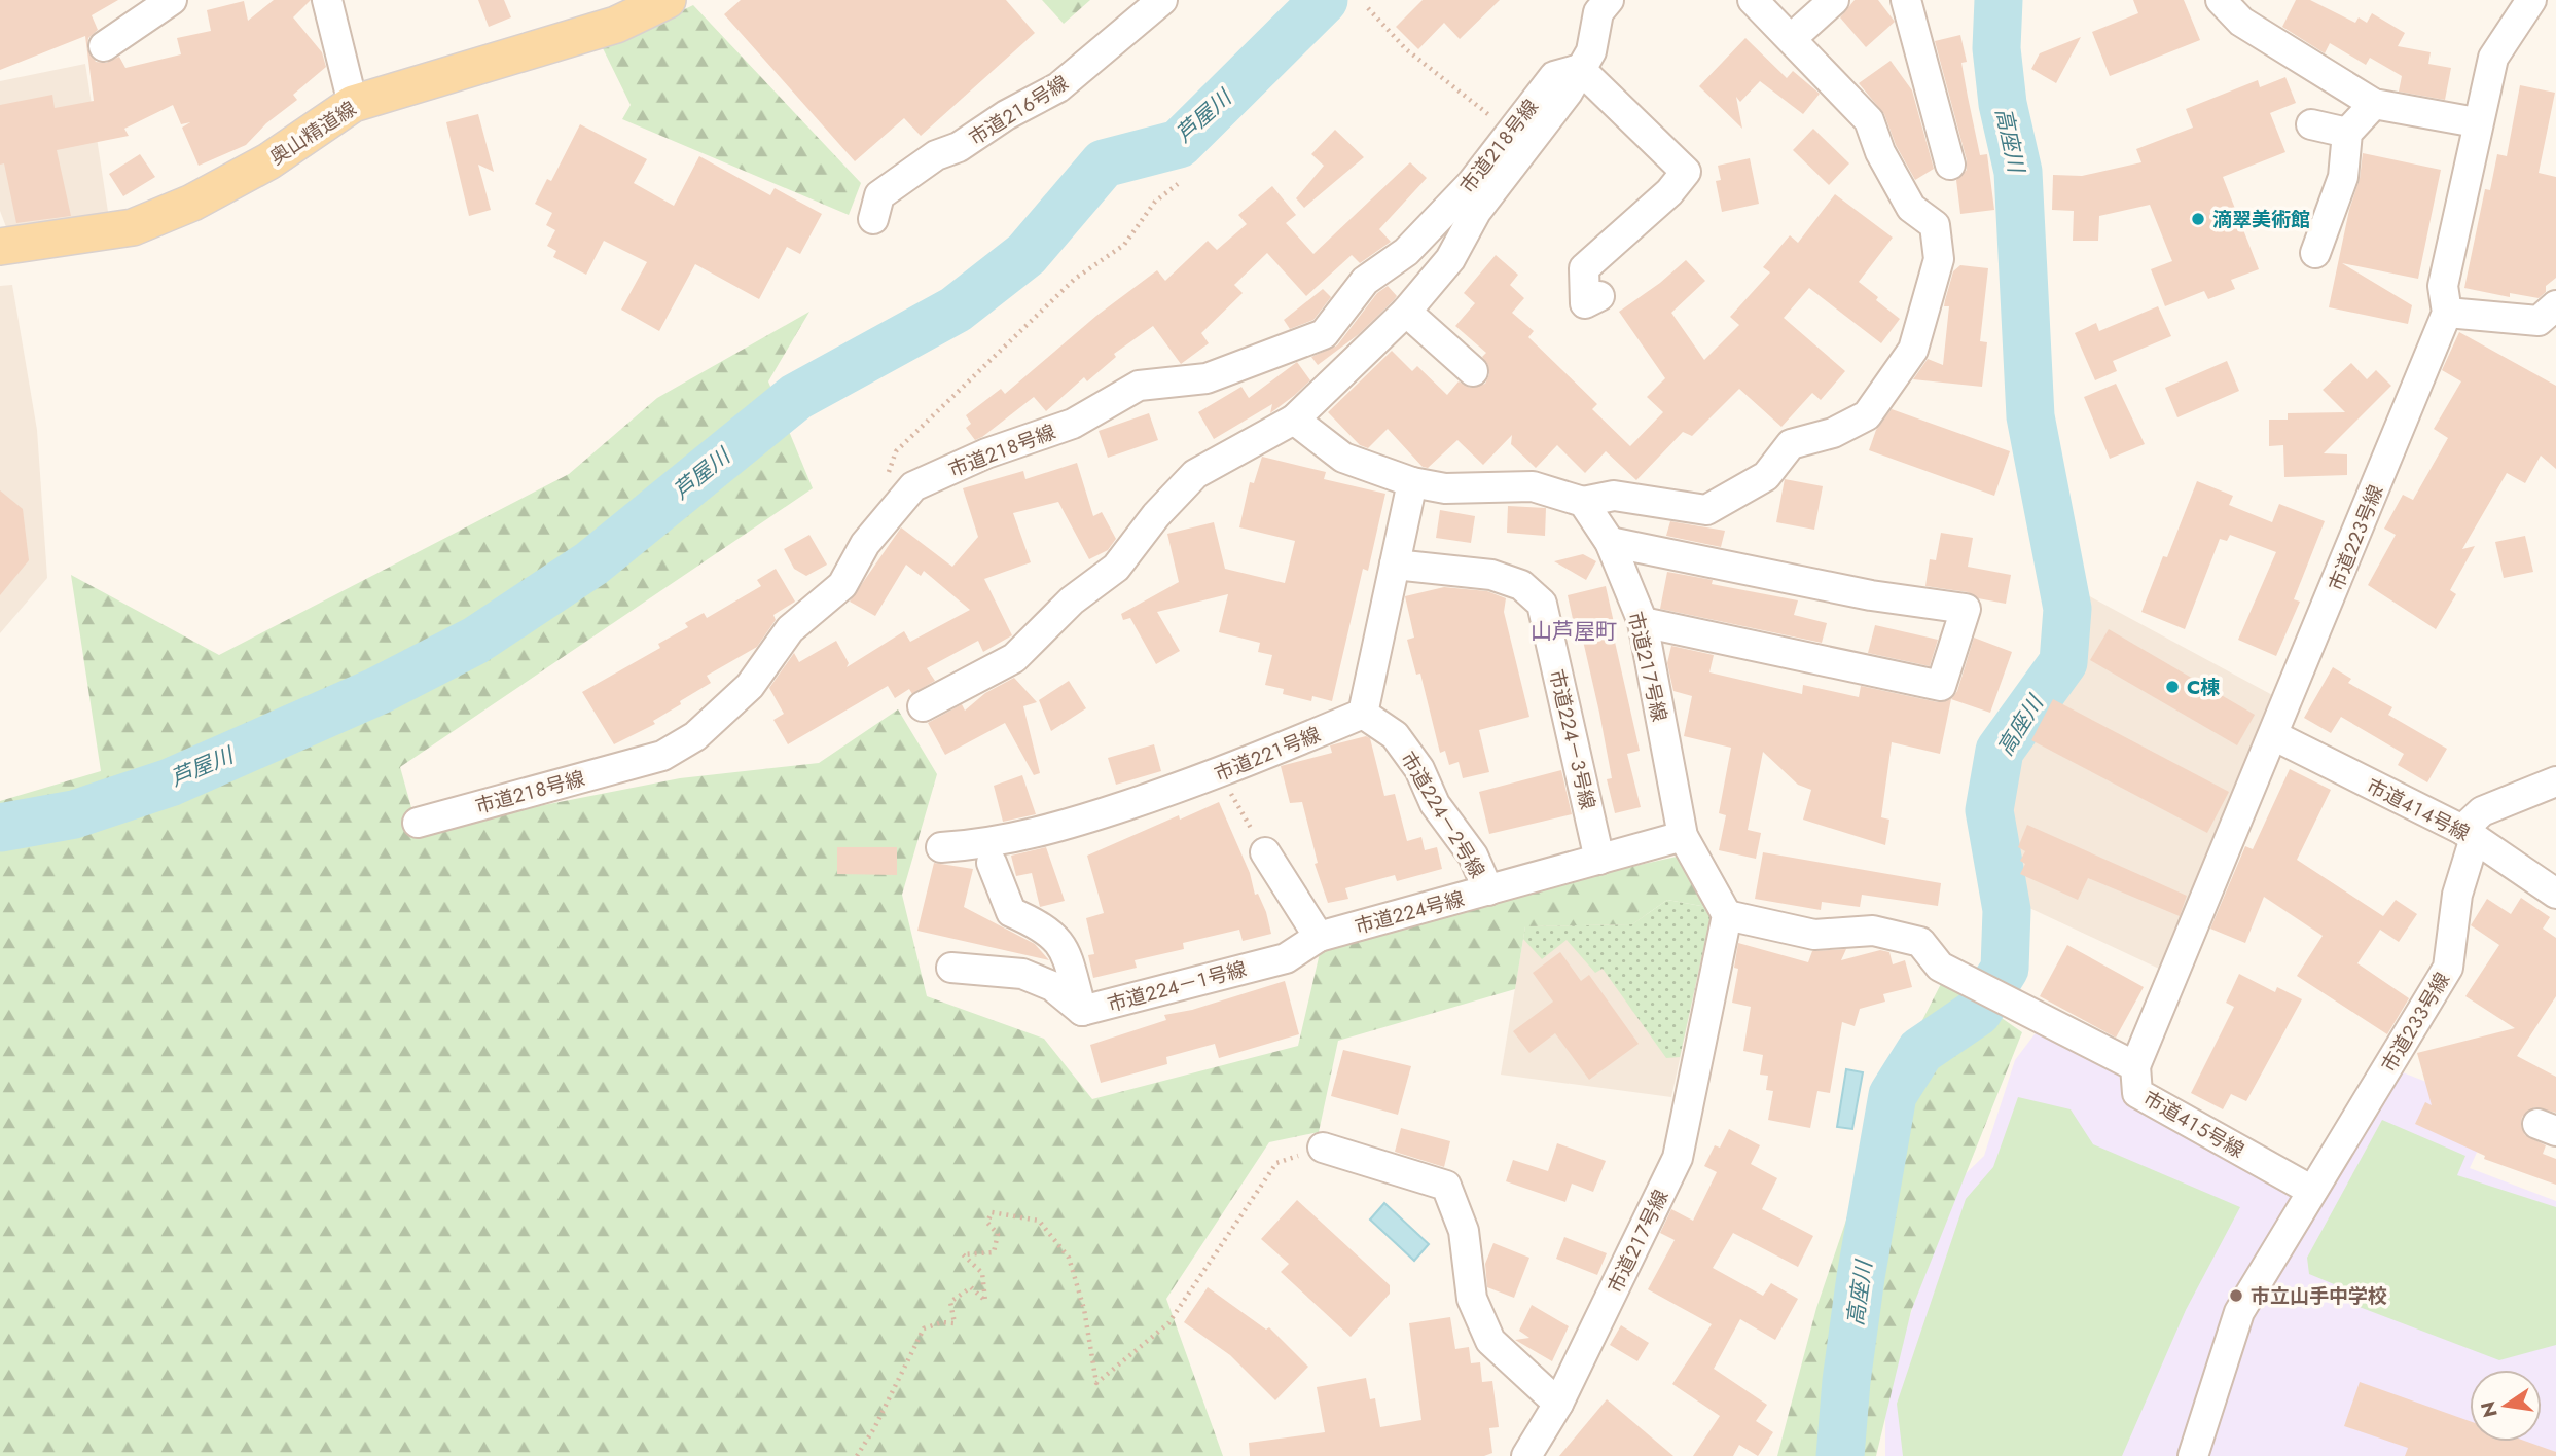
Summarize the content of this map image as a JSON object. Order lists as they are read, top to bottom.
{
  "streets": {
    "main road": ["奥山精道線"],
    "street": [
      "市道２１６号線",
      "市道２１８号線",
      "市道２２３号線",
      "市道２１７号線",
      "市道２２４－３号線",
      "市道２２１号線",
      "市道４１４号線",
      "市道２２４－２号線",
      "市道２２４号線",
      "市道２２４－１号線",
      "市道２３３号線",
      "市道４１５号線"
    ]
  },
  "crossings": [
    ["市道２２３号線", "市道４１４号線"],
    ["市道２２３号線", "市道４１５号線"],
    ["市道２１７号線", "市道２２４号線"],
    ["市道２１７号線", "市道４１５号線"],
    ["市道２２４－３号線", "市道２２４号線"],
    ["市道２２１号線", "市道２２４－２号線"],
    ["市道４１４号線", "市道２３３号線"],
    ["市道２２４－２号線", "市道２２４号線"],
    ["市道２２４号線", "市道２２４－１号線"],
    ["市道２３３号線", "市道４１５号線"]
  ],
  "districts": ["山芦屋町"],
  "water": ["芦屋川", "高座川"],
  "places": ["滴翠美術館", "C棟", "市立山手中学校"],
  "north": "left"
}
